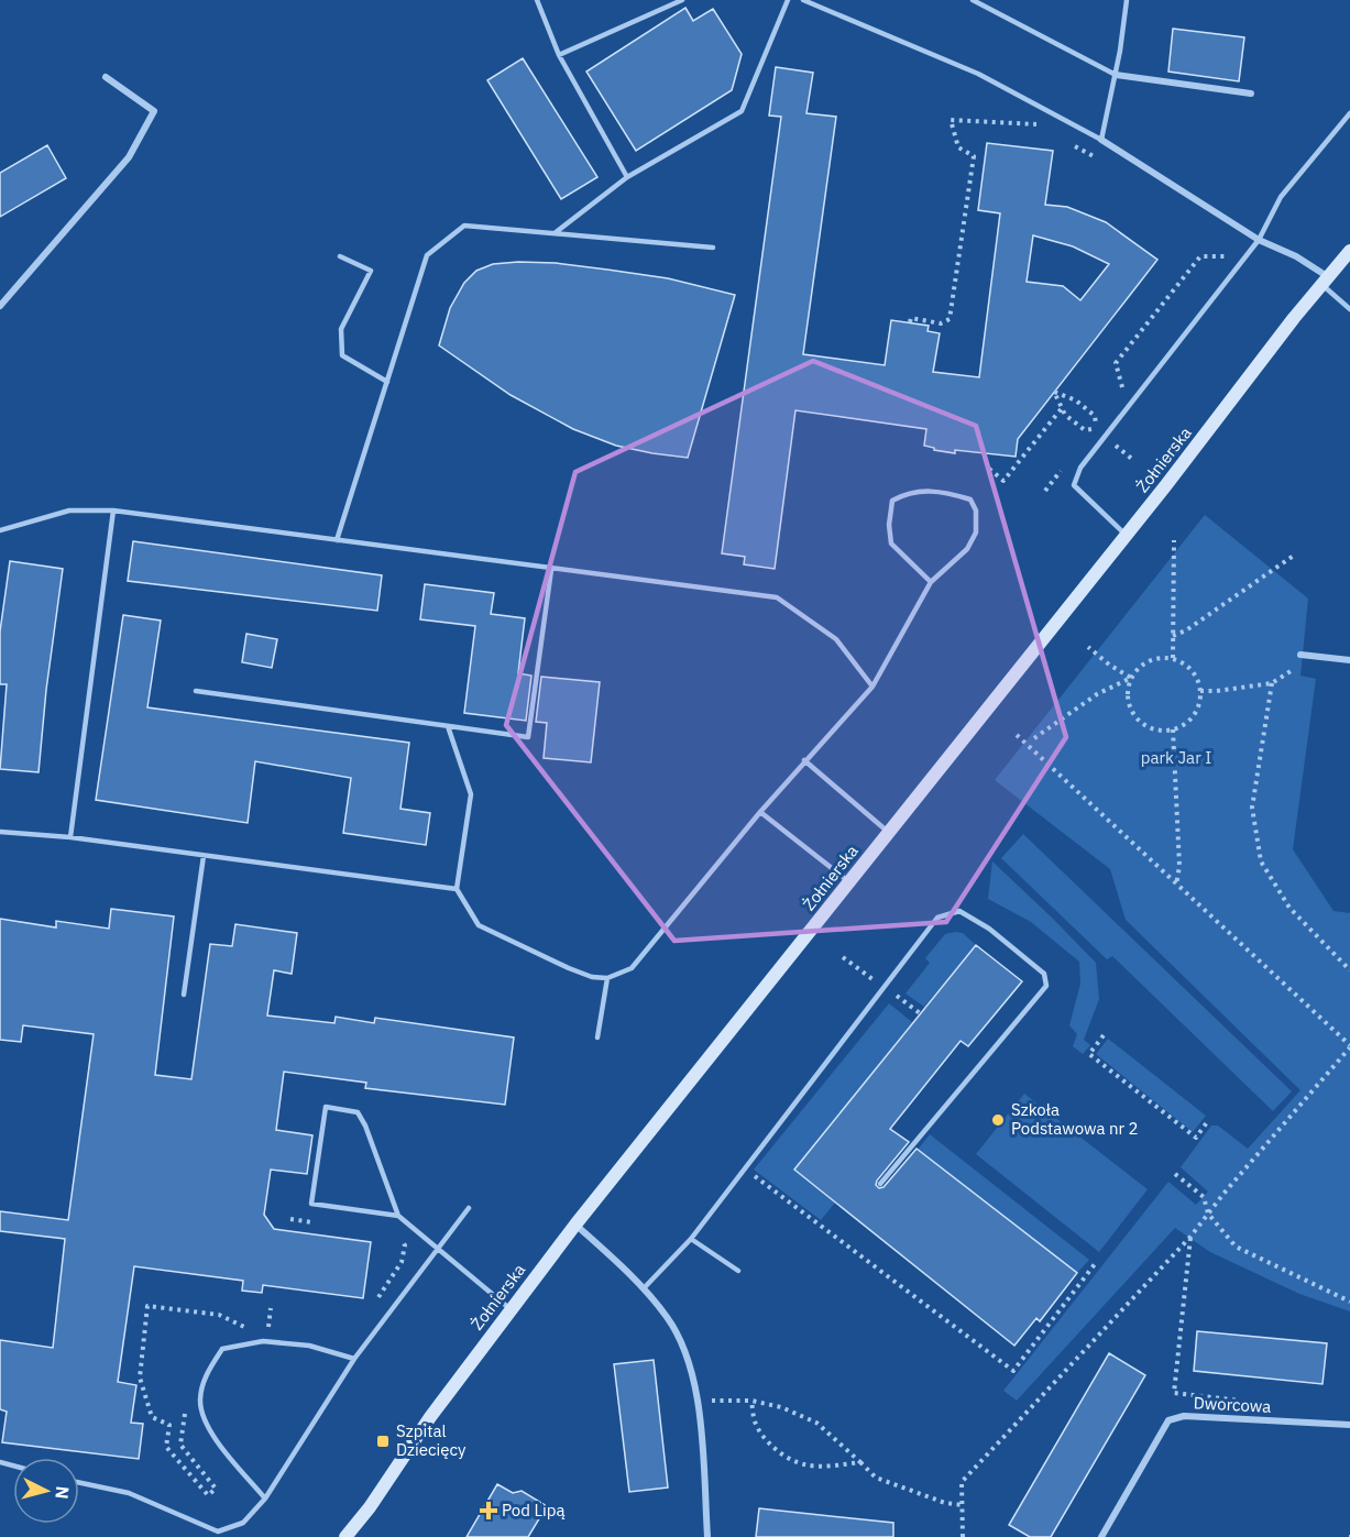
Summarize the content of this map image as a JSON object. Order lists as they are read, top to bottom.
{
  "streets": {
    "street": ["Żołnierska", "Dworcowa"]
  },
  "parks": ["park Jar I"],
  "places": {
    "other": ["Szkoła Podstawowa nr 2"],
    "transit": ["Szpital Dziecięcy"],
    "health": ["Pod Lipą"]
  },
  "north": "right"
}
